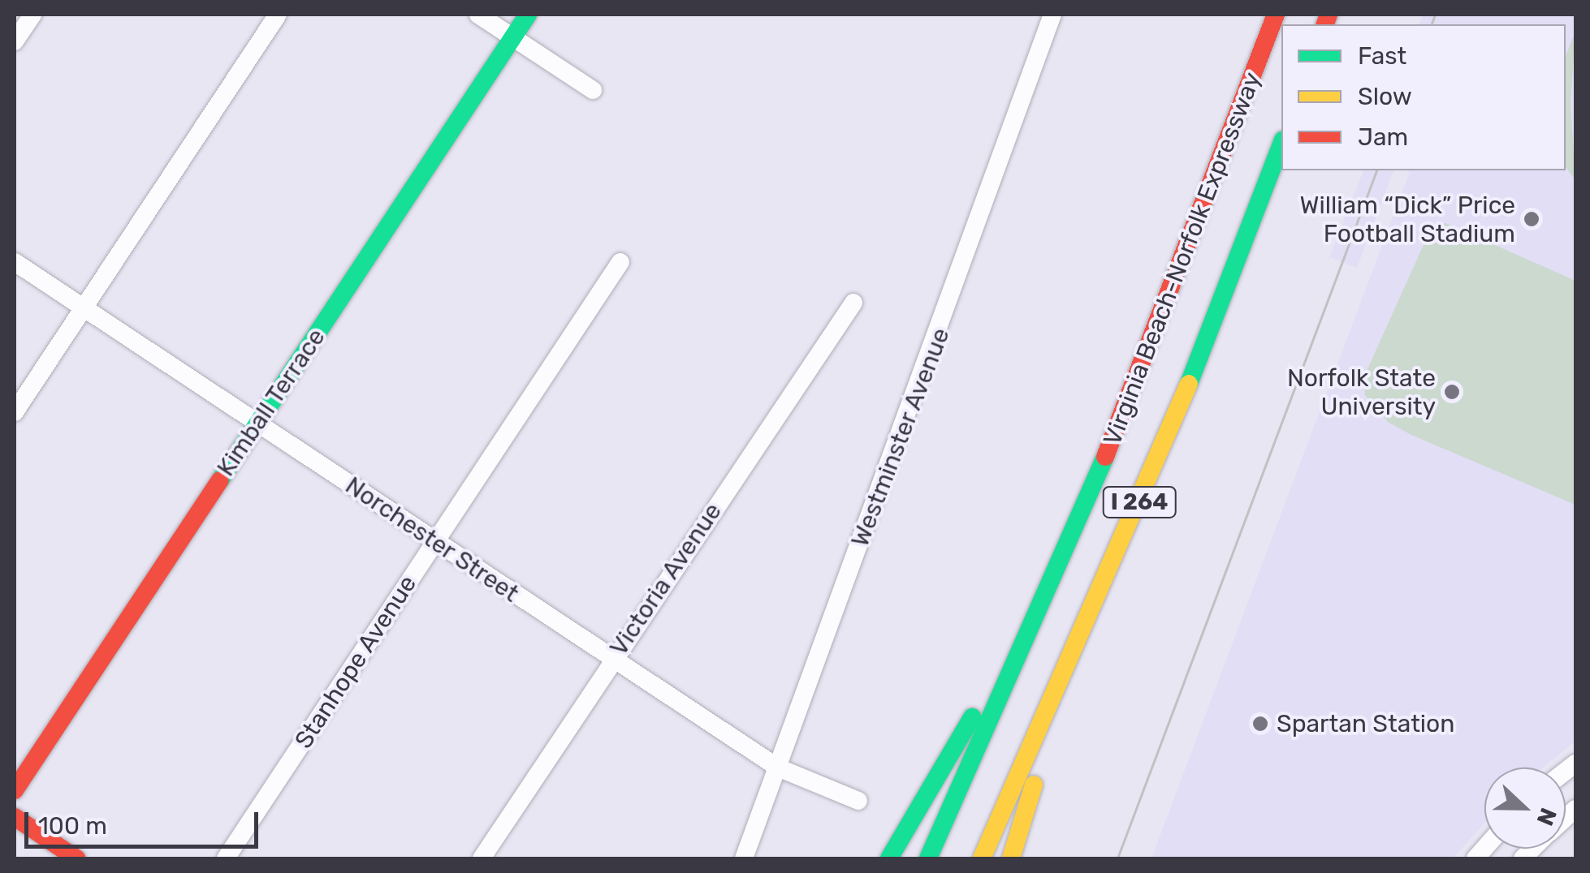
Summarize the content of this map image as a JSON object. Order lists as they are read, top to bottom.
{
  "streets": {
    "main road": ["Virginia Beach-Norfolk Expressway", "Kimball Terrace", "I 264"],
    "street": [
      "Westminster Avenue",
      "Norchester Street",
      "Victoria Avenue",
      "Stanhope Avenue"
    ]
  },
  "crossings": [
    ["Kimball Terrace", "Norchester Street"],
    ["Westminster Avenue", "Norchester Street"],
    ["Norchester Street", "Victoria Avenue"],
    ["Norchester Street", "Stanhope Avenue"]
  ],
  "places": ["William “Dick” Price Football Stadium", "Norfolk State University", "Spartan Station"],
  "legend": ["Fast", "Slow", "Jam"],
  "scale_bar": "100 m",
  "north": "right"
}
